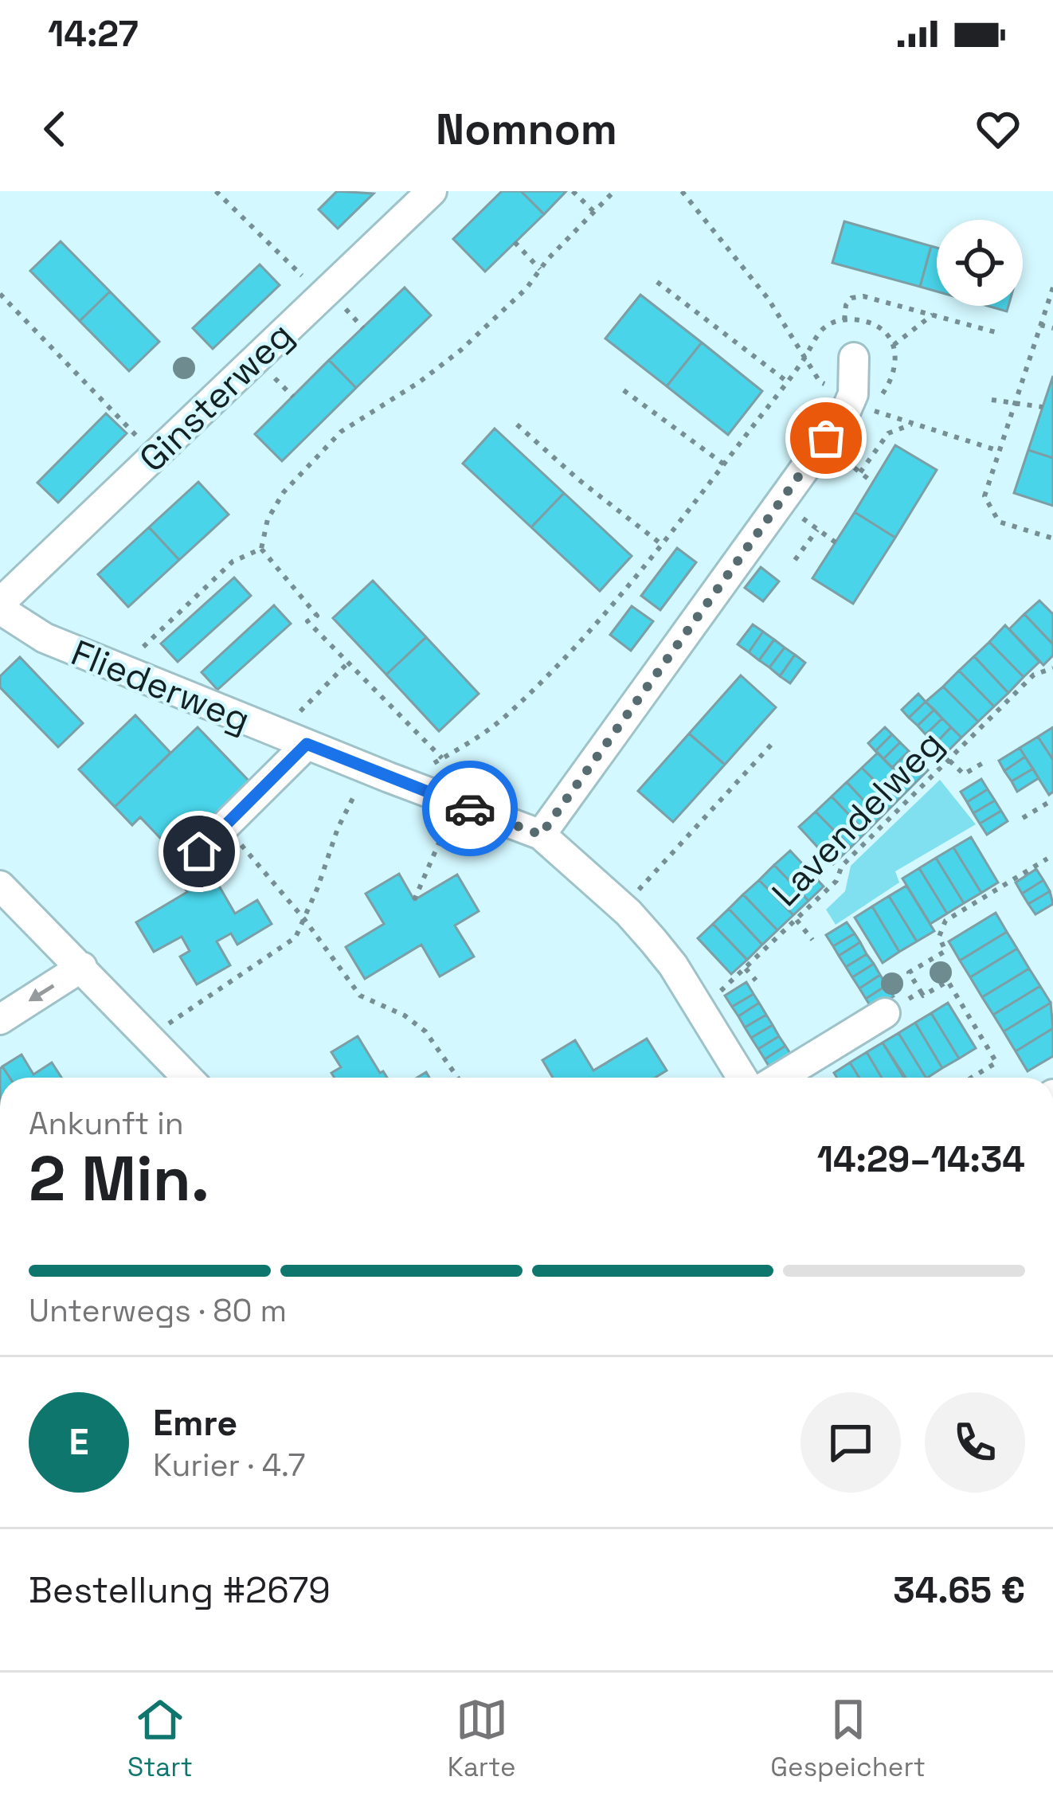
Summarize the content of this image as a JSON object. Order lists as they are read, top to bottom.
{
  "streets": {
    "street": ["Ginsterweg", "Fliederweg"],
    "path": ["Lavendelweg"]
  },
  "crossings": [
    ["Ginsterweg", "Fliederweg"],
    ["Fliederweg", "Lavendelweg"]
  ],
  "page": {
    "status": "14:27",
    "header": "Nomnom",
    "heading": ["2 Min.", "Ankunft in", "14:29–14:34"],
    "panel": [
      "Emre",
      "Kurier · 4.7",
      "Bestellung #2679",
      "34.65 €"
    ],
    "bar": "Unterwegs · 80 m",
    "round": "E",
    "tabs": ["Start", "Karte", "Gespeichert"]
  }
}
